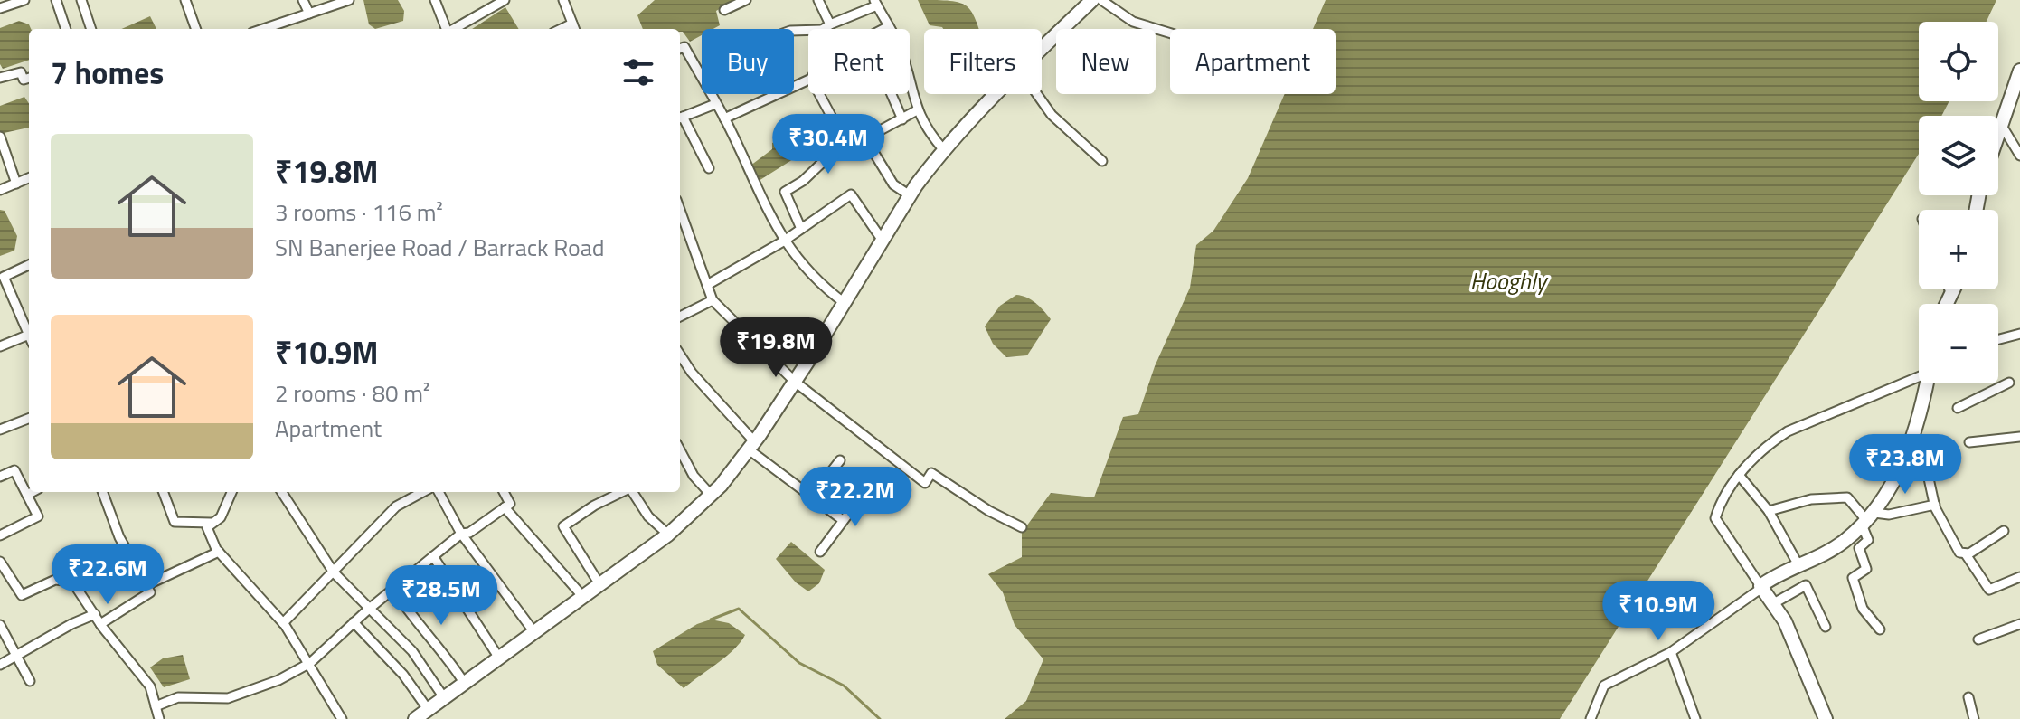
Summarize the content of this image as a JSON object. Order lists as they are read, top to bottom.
{
  "water": ["Hooghly"],
  "page": {
    "map_buttons": ["+", "−"],
    "chip": [
      "Buy",
      "Rent",
      "Filters",
      "New",
      "Apartment"
    ],
    "heading": "7 homes",
    "price": [
      "₹30.4M",
      "₹19.8M",
      "₹23.8M",
      "₹22.2M",
      "₹22.6M",
      "₹28.5M",
      "₹10.9M"
    ],
    "list": [
      {
        "name": "₹19.8M",
        "note": "3 rooms · 116 m² · SN Banerjee Road / Barrack Road"
      },
      {
        "name": "₹10.9M",
        "note": "2 rooms · 80 m² · Apartment"
      }
    ]
  }
}
